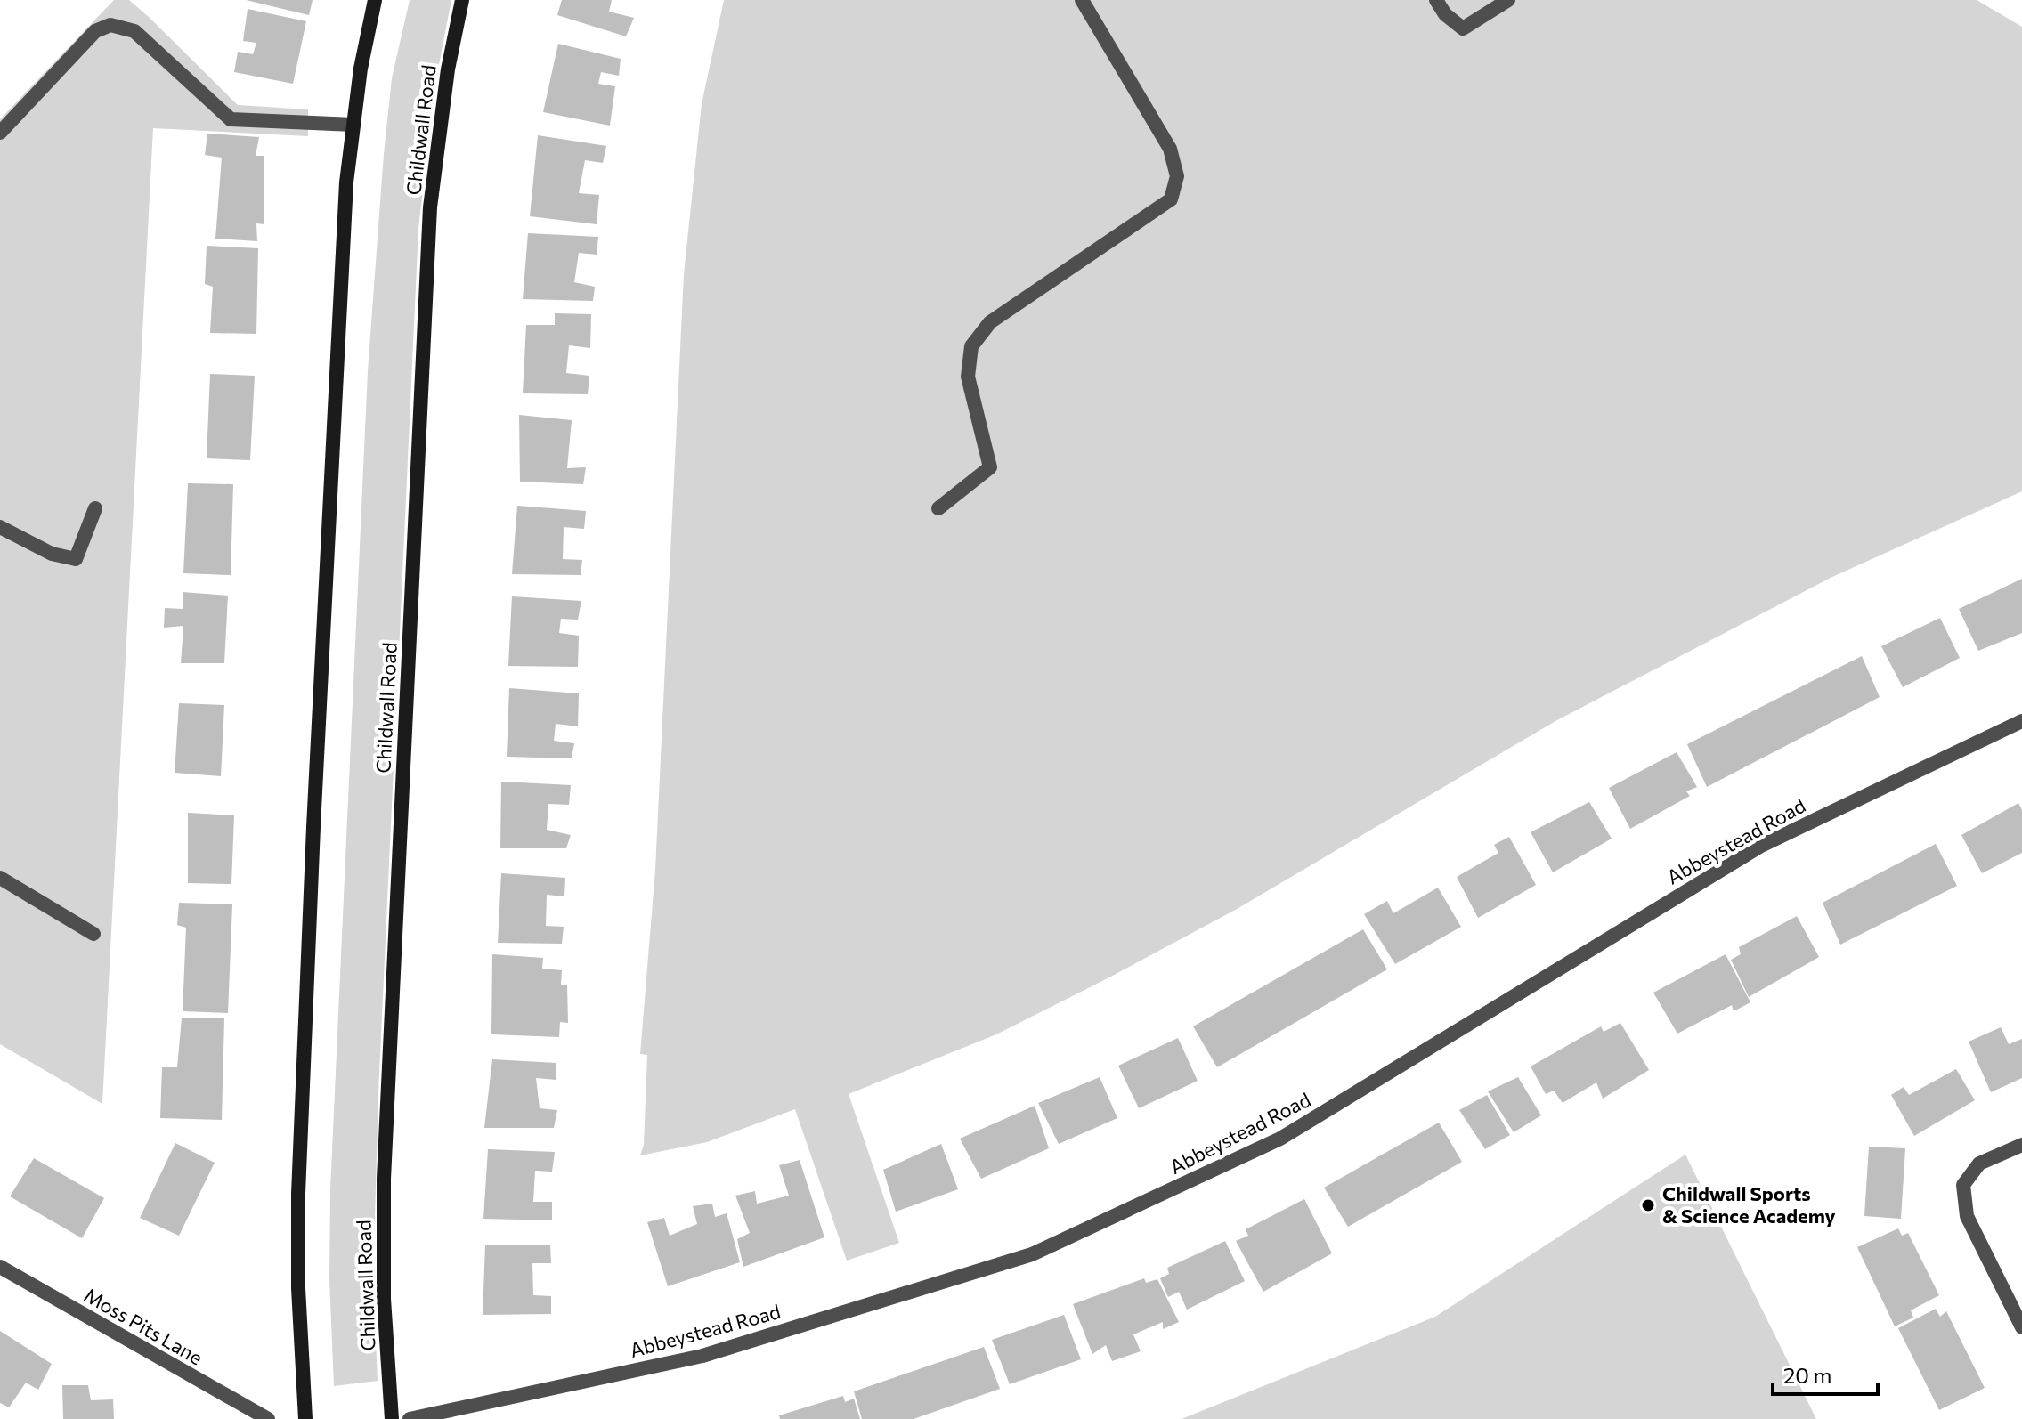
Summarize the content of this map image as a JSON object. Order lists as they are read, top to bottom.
{
  "streets": {
    "main road": ["Childwall Road"],
    "street": ["Abbeystead Road", "Moss Pits Lane"]
  },
  "places": ["Childwall Sports & Science Academy"],
  "scale_bar": "20 m"
}
